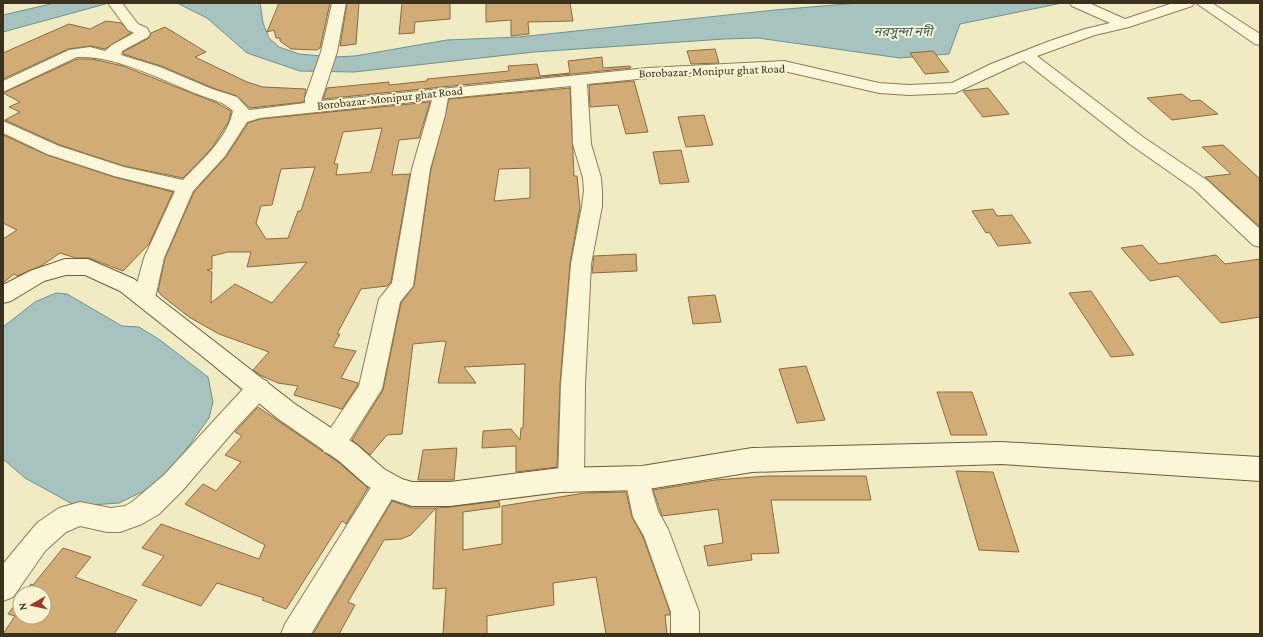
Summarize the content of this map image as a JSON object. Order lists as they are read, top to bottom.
{
  "streets": {
    "street": ["Borobazar-Monipur ghat Road"]
  },
  "water": ["নরসুন্দা নদী"],
  "north": "left"
}
